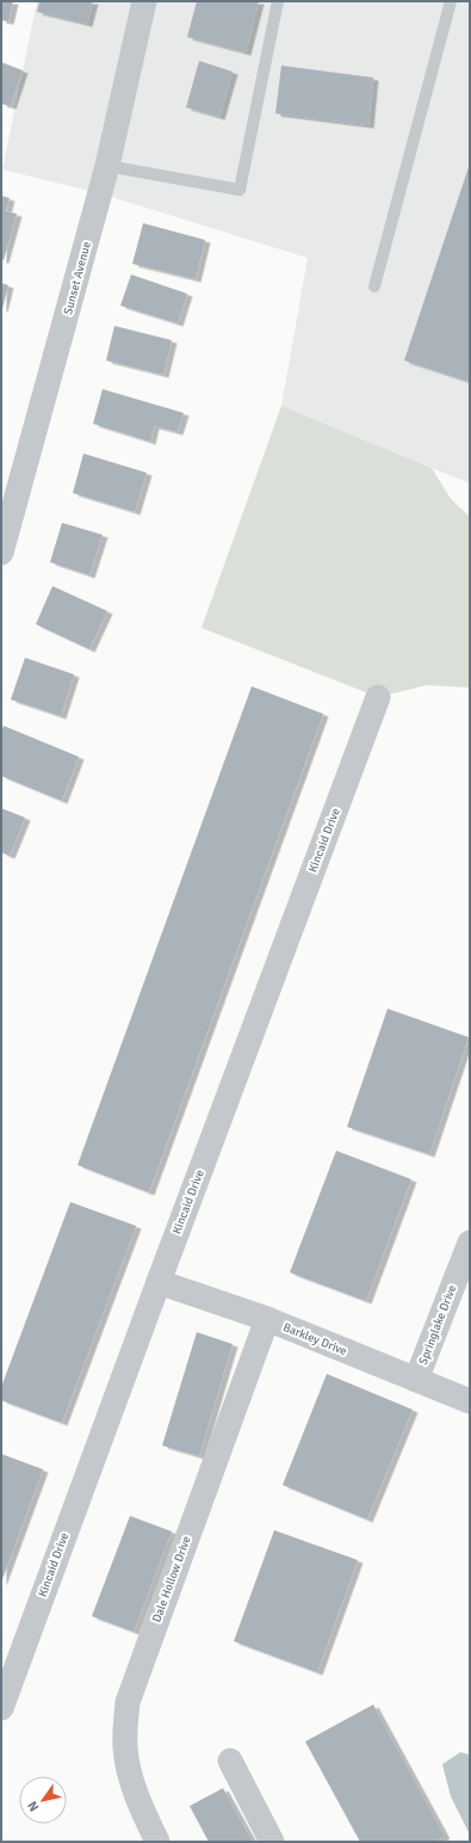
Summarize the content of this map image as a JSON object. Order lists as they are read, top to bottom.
{
  "streets": {
    "street": [
      "Sunset Avenue",
      "Kincaid Drive",
      "Springlake Drive",
      "Barkley Drive",
      "Dale Hollow Drive"
    ]
  },
  "crossings": [
    ["Kincaid Drive", "Barkley Drive"],
    ["Springlake Drive", "Barkley Drive"],
    ["Barkley Drive", "Dale Hollow Drive"]
  ],
  "north": "bottom left"
}
